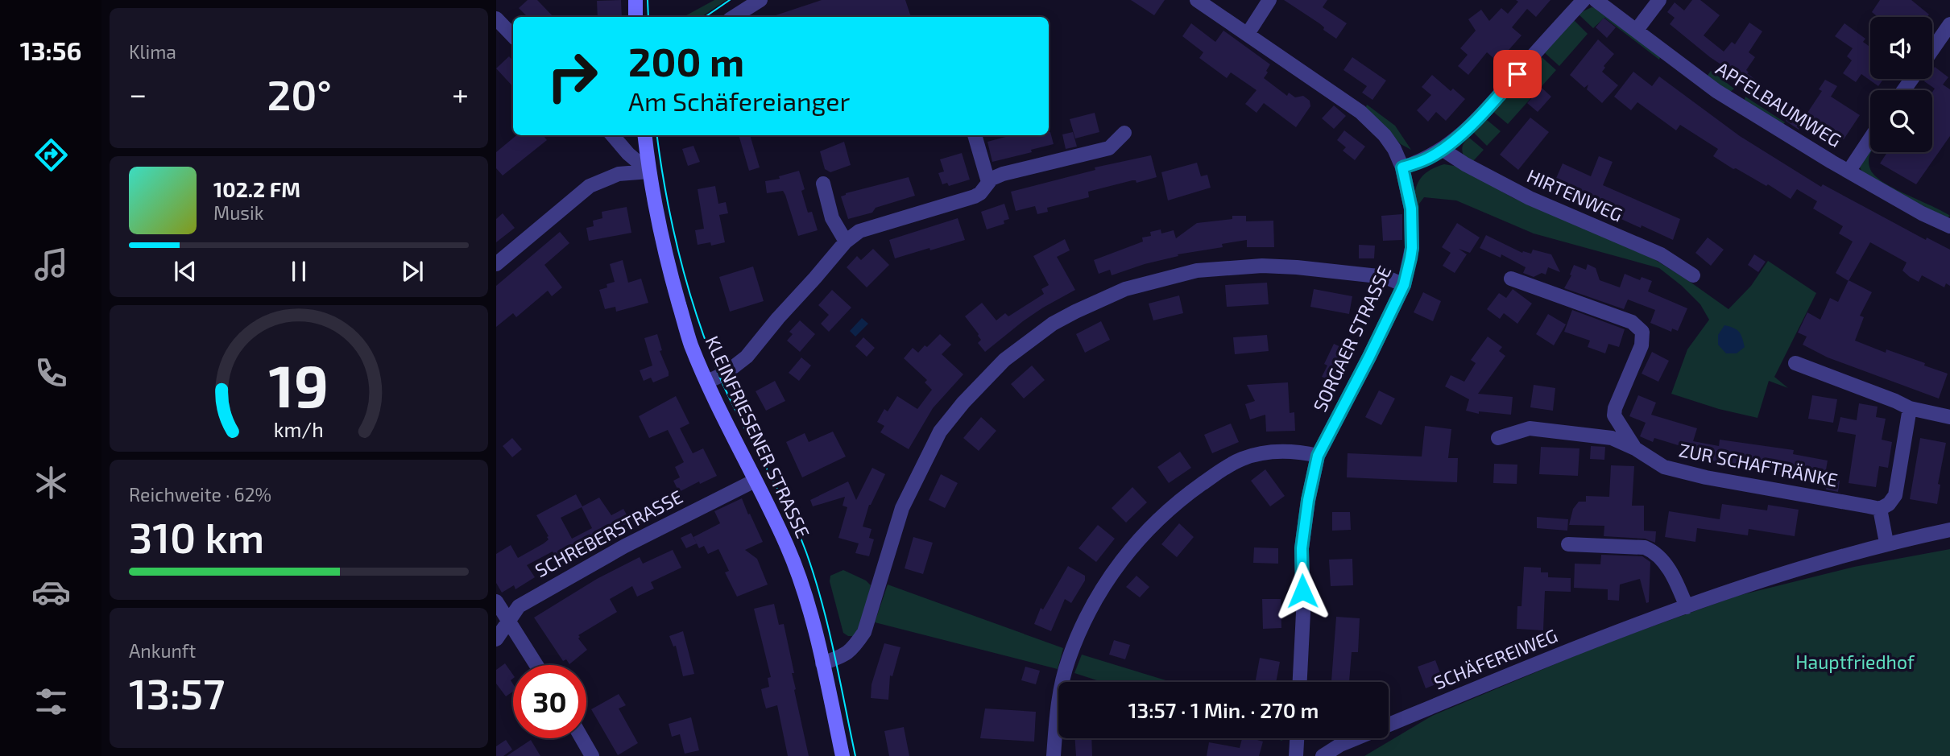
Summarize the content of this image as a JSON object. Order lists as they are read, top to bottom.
{
  "streets": {
    "street": [
      "APFELBAUMWEG",
      "HIRTENWEG",
      "SORGAER STRASSE",
      "KLEINFRIESENER STRASSE",
      "ZUR SCHAFTRÄNKE",
      "SCHREBERSTRASSE",
      "SCHÄFEREIWEG"
    ]
  },
  "crossings": [
    ["KLEINFRIESENER STRASSE", "SCHREBERSTRASSE"]
  ],
  "parks": ["Hauptfriedhof"],
  "page": {
    "tabs": "13:56",
    "tile": [
      "Klima",
      ["Reichweite · 62%", "310 km"],
      ["Ankunft", "13:57"]
    ],
    "turn": ["200 m", "Am Schäfereianger"],
    "heat": ["−", "20°", "+"],
    "song": ["102.2 FM", "Musik"],
    "limit": "30",
    "trip": "13:57 · 1 Min. · 270 m",
    "gauge": ["19", "km/h"]
  }
}
